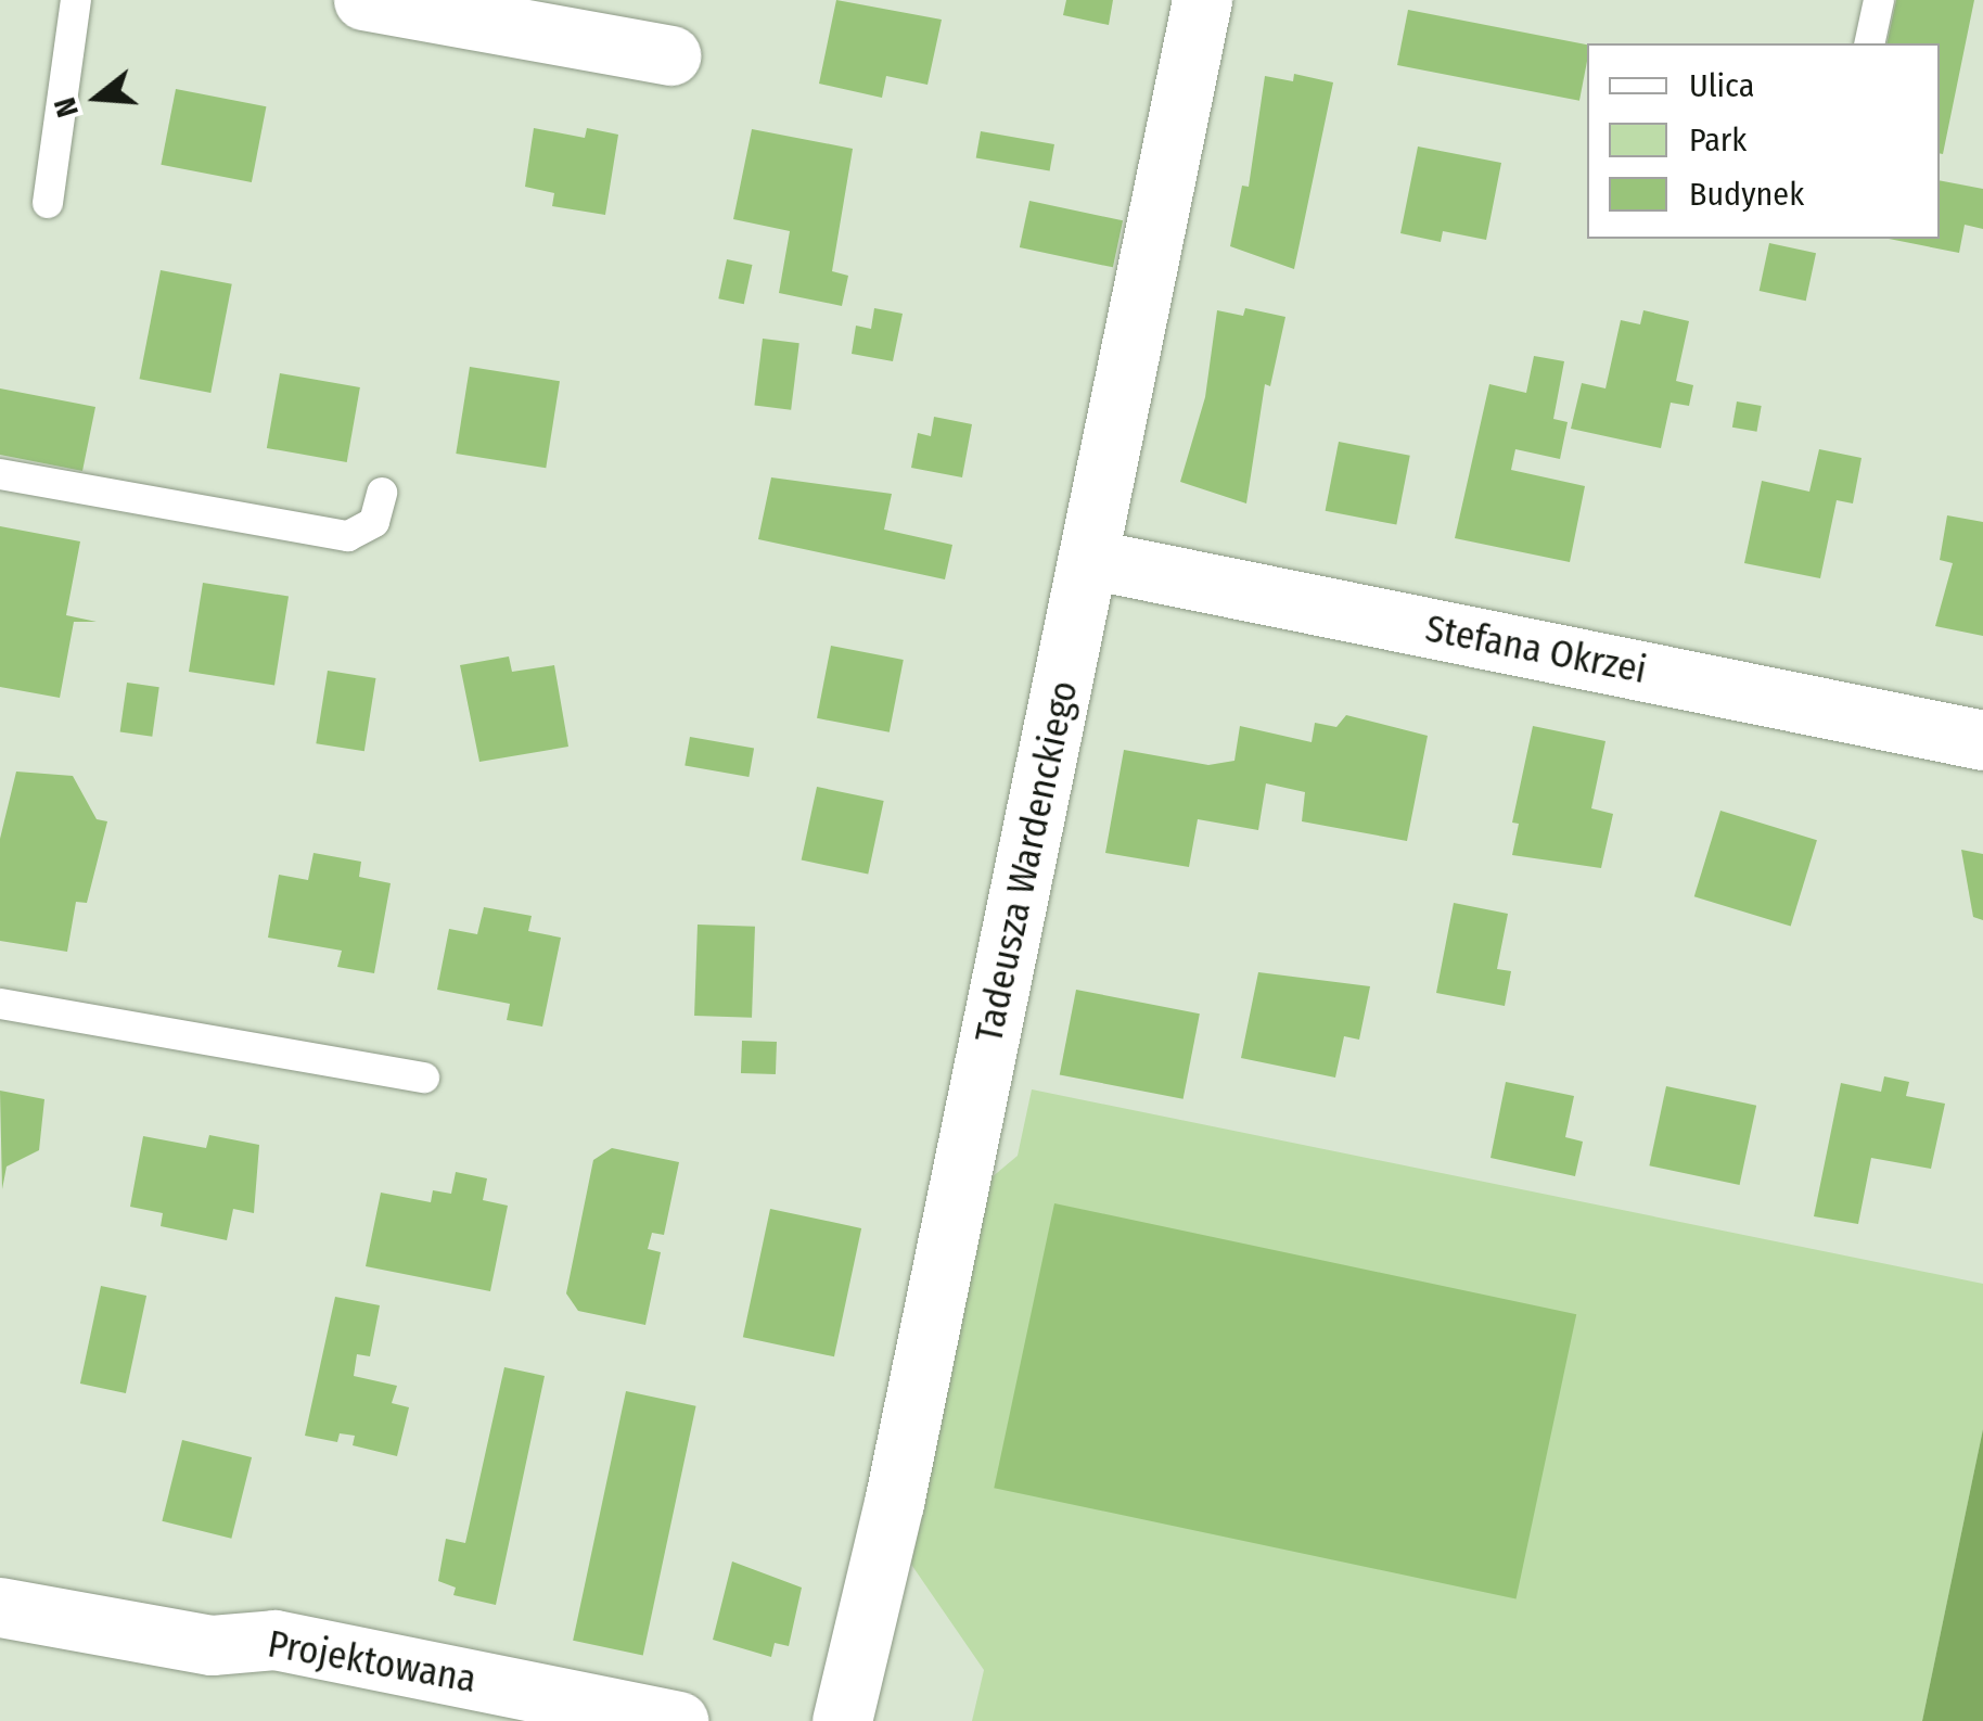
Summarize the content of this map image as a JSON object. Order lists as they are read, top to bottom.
{
  "streets": {
    "street": ["Stefana Okrzei", "Tadeusza Wardenckiego", "Projektowana"]
  },
  "crossings": [
    ["Stefana Okrzei", "Tadeusza Wardenckiego"]
  ],
  "legend": ["Ulica", "Park", "Budynek"],
  "north": "left"
}
